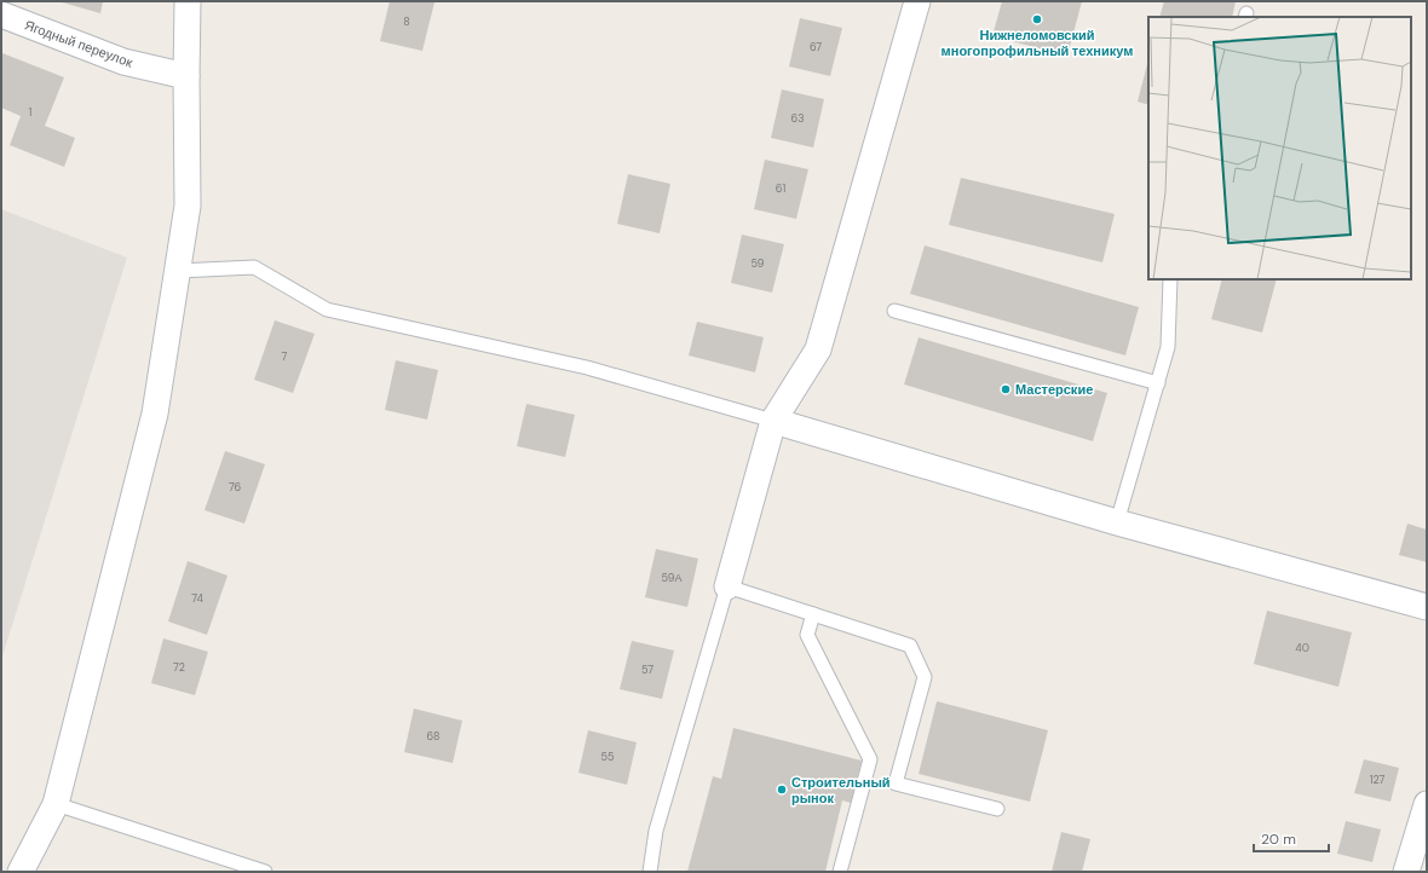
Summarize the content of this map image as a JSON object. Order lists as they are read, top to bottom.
{
  "streets": {
    "street": ["Ягодный переулок"]
  },
  "places": ["Нижнеломовский многопрофильный техникум", "Мастерские", "Строительный рынок"],
  "house_numbers": [
    "8",
    "67",
    "1",
    "63",
    "61",
    "59",
    "7",
    "76",
    "59А",
    "74",
    "40",
    "72",
    "57",
    "68",
    "55",
    "127"
  ],
  "scale_bar": "20 m"
}
